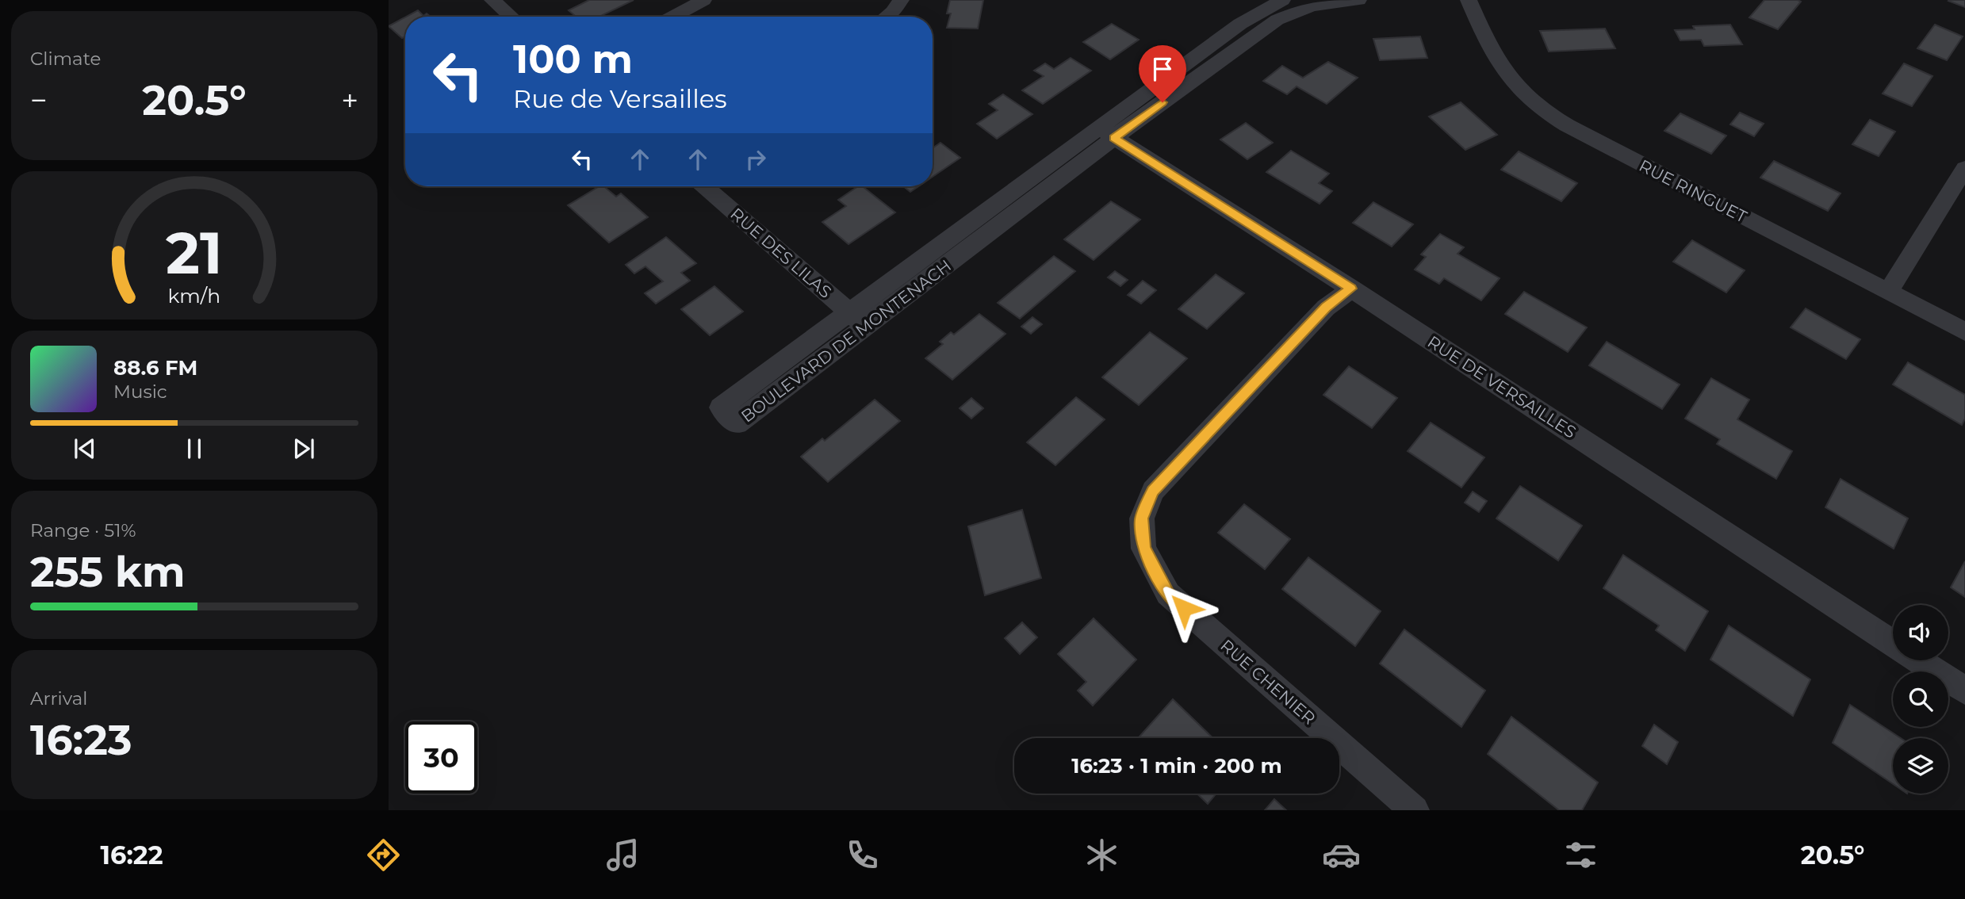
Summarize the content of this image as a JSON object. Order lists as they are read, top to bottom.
{
  "streets": {
    "street": [
      "RUE RINGUET",
      "RUE DES LILAS",
      "BOULEVARD DE MONTENACH",
      "RUE DE VERSAILLES",
      "RUE CHENIER"
    ]
  },
  "crossings": [
    ["RUE DES LILAS", "BOULEVARD DE MONTENACH"],
    ["BOULEVARD DE MONTENACH", "RUE DE VERSAILLES"],
    ["RUE DE VERSAILLES", "RUE CHENIER"]
  ],
  "page": {
    "tile": [
      "Climate",
      ["Range · 51%", "255 km"],
      ["Arrival", "16:23"]
    ],
    "turn": ["100 m", "Rue de Versailles"],
    "heat": ["−", "20.5°", "+"],
    "song": ["88.6 FM", "Music"],
    "limit": "30",
    "trip": "16:23 · 1 min · 200 m",
    "tabs": ["16:22", "20.5°"],
    "gauge": ["21", "km/h"]
  }
}
